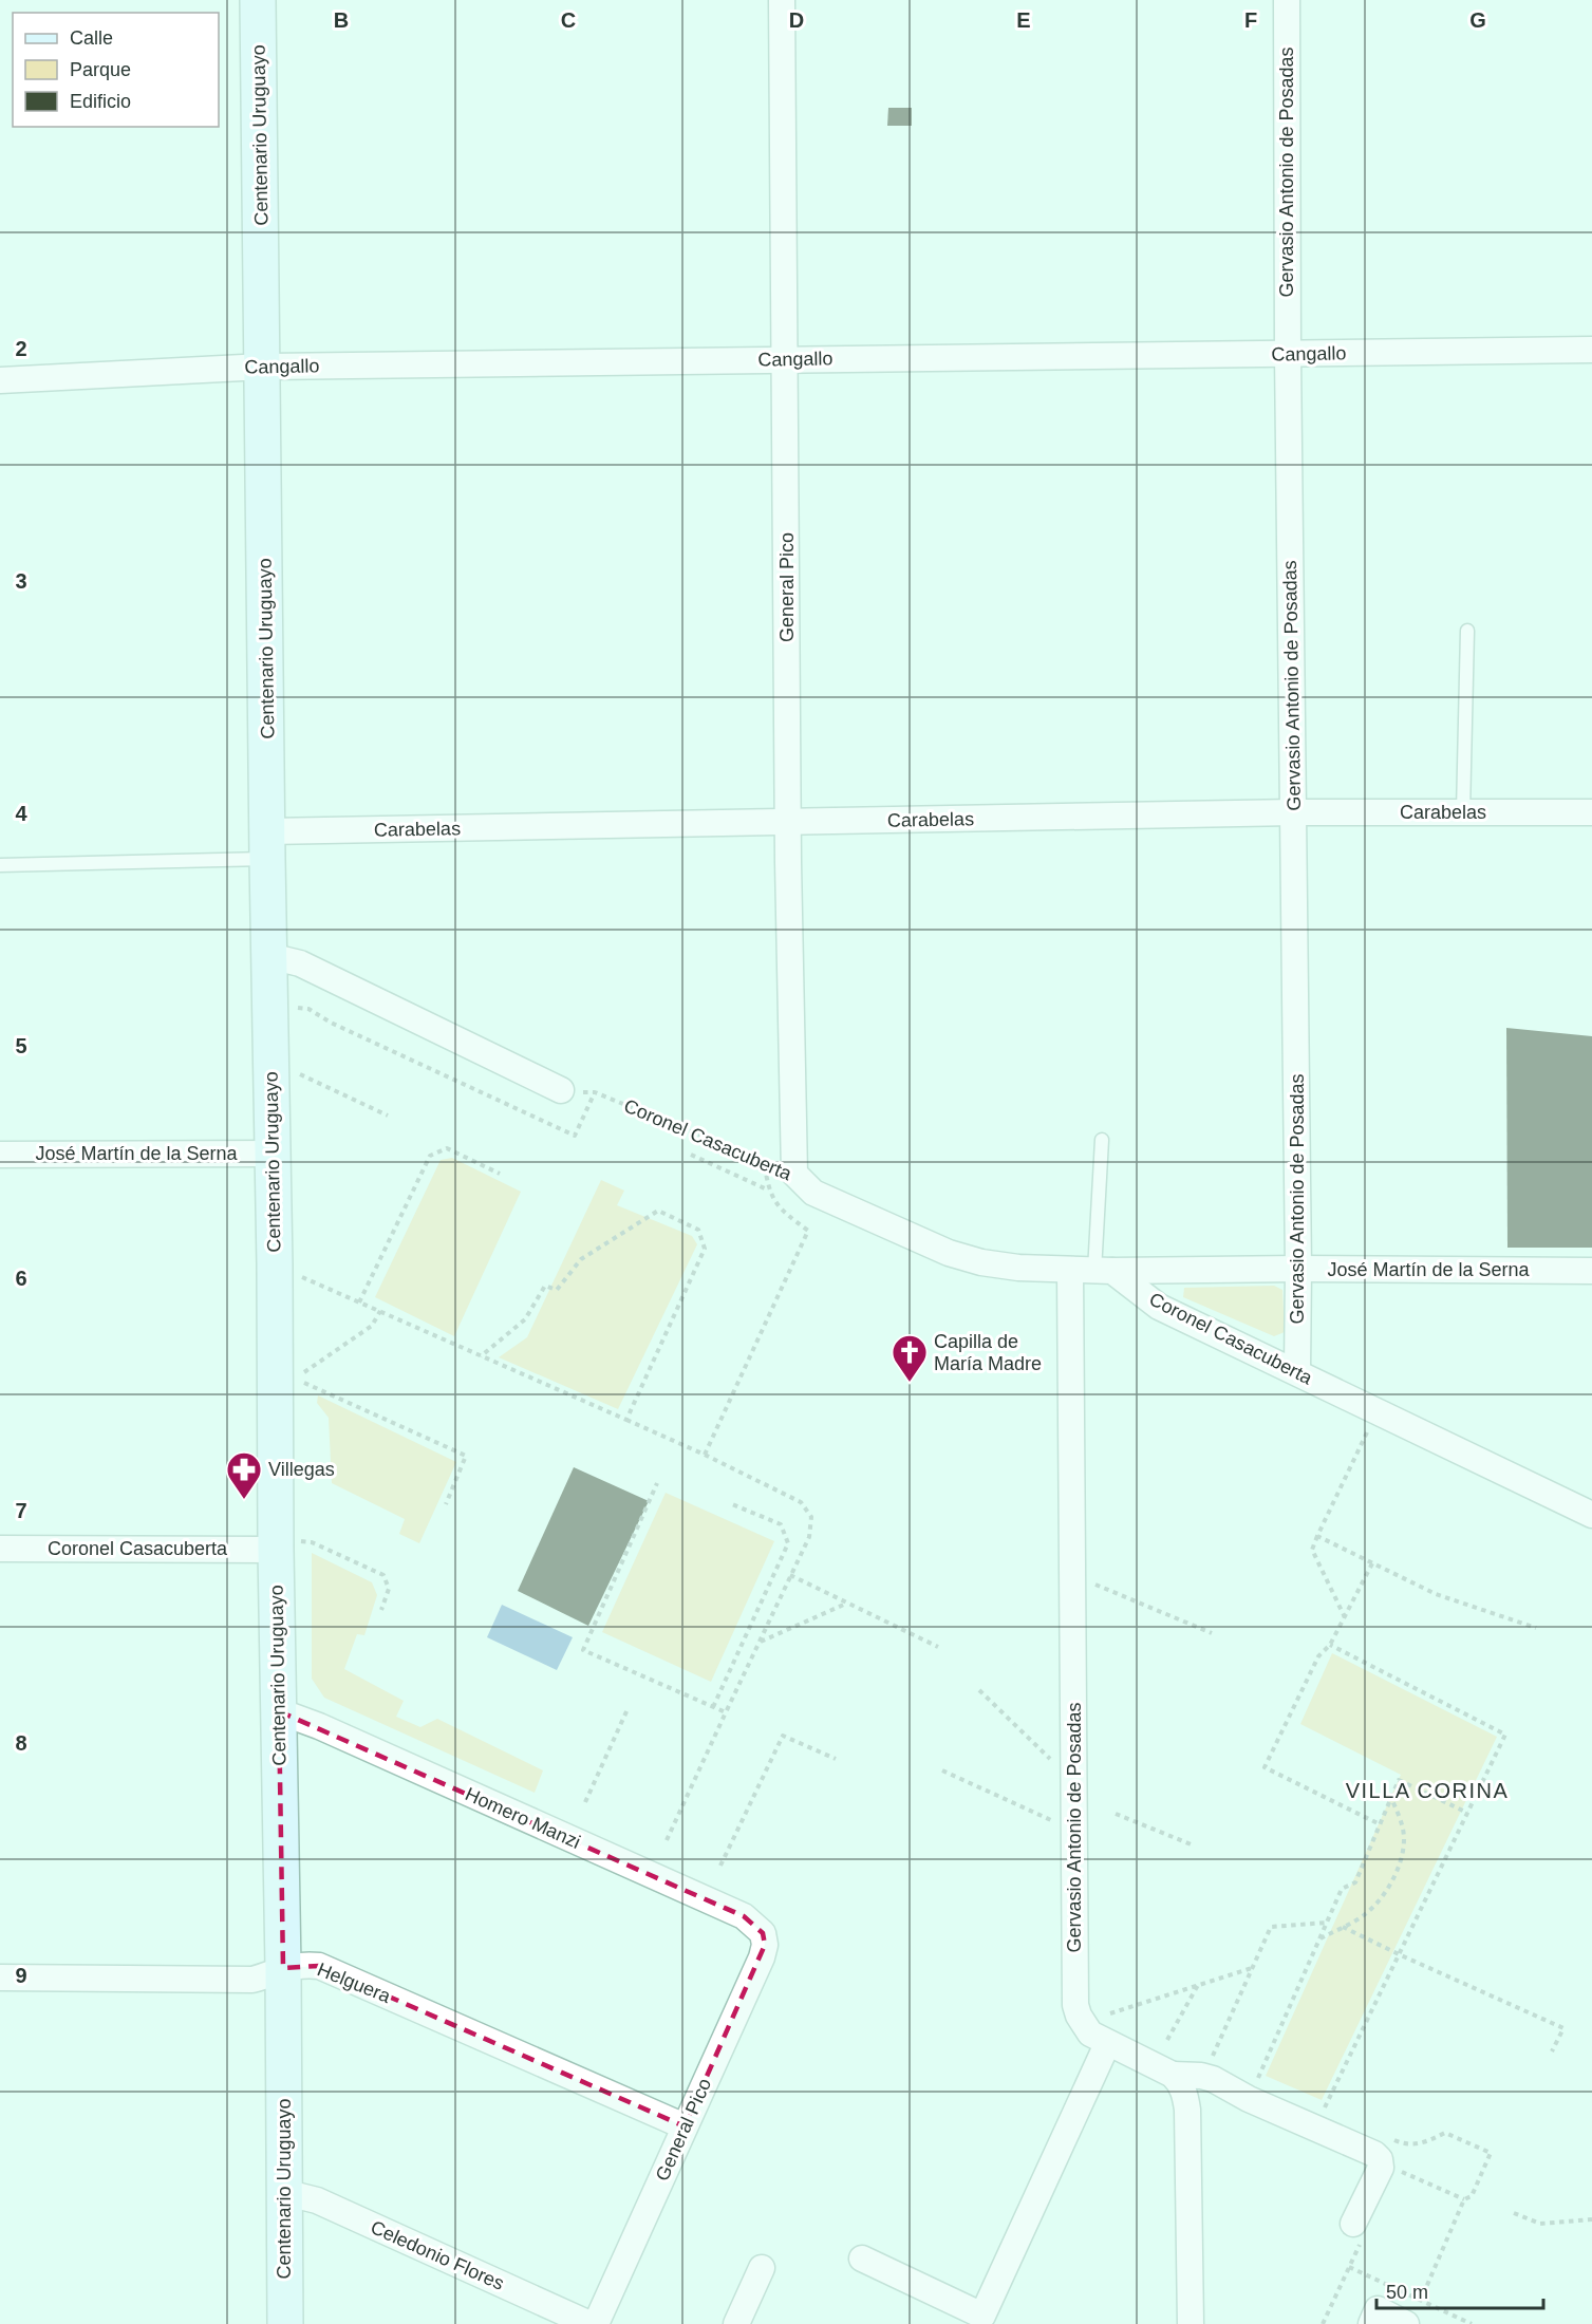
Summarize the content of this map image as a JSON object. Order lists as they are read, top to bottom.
{
  "streets": {
    "main road": ["Centenario Uruguayo"],
    "street": [
      "Gervasio Antonio de Posadas",
      "Cangallo",
      "General Pico",
      "Carabelas",
      "Coronel Casacuberta",
      "José Martín de la Serna",
      "Homero Manzi",
      "Helguera",
      "Celedonio Flores"
    ]
  },
  "crossings": [
    ["Centenario Uruguayo", "Cangallo"],
    ["Centenario Uruguayo", "Carabelas"],
    ["Centenario Uruguayo", "Coronel Casacuberta"],
    ["Centenario Uruguayo", "José Martín de la Serna"],
    ["Centenario Uruguayo", "Homero Manzi"],
    ["Centenario Uruguayo", "Helguera"],
    ["Centenario Uruguayo", "Celedonio Flores"],
    ["Gervasio Antonio de Posadas", "Cangallo"],
    ["Gervasio Antonio de Posadas", "Carabelas"],
    ["Gervasio Antonio de Posadas", "Coronel Casacuberta"],
    ["Gervasio Antonio de Posadas", "José Martín de la Serna"],
    ["Cangallo", "General Pico"],
    ["General Pico", "Carabelas"],
    ["General Pico", "Coronel Casacuberta"],
    ["General Pico", "Homero Manzi"],
    ["General Pico", "Helguera"],
    ["Coronel Casacuberta", "José Martín de la Serna"]
  ],
  "districts": ["VILLA CORINA"],
  "places": {
    "church": ["Capilla de María Madre"],
    "pharmacy": ["Villegas"]
  },
  "legend": ["Calle", "Parque", "Edificio"],
  "scale_bar": "50 m",
  "grid": {
    "columns": [
      "B",
      "C",
      "D",
      "E",
      "F",
      "G"
    ],
    "rows": [
      "2",
      "3",
      "4",
      "5",
      "6",
      "7",
      "8",
      "9"
    ]
  }
}
